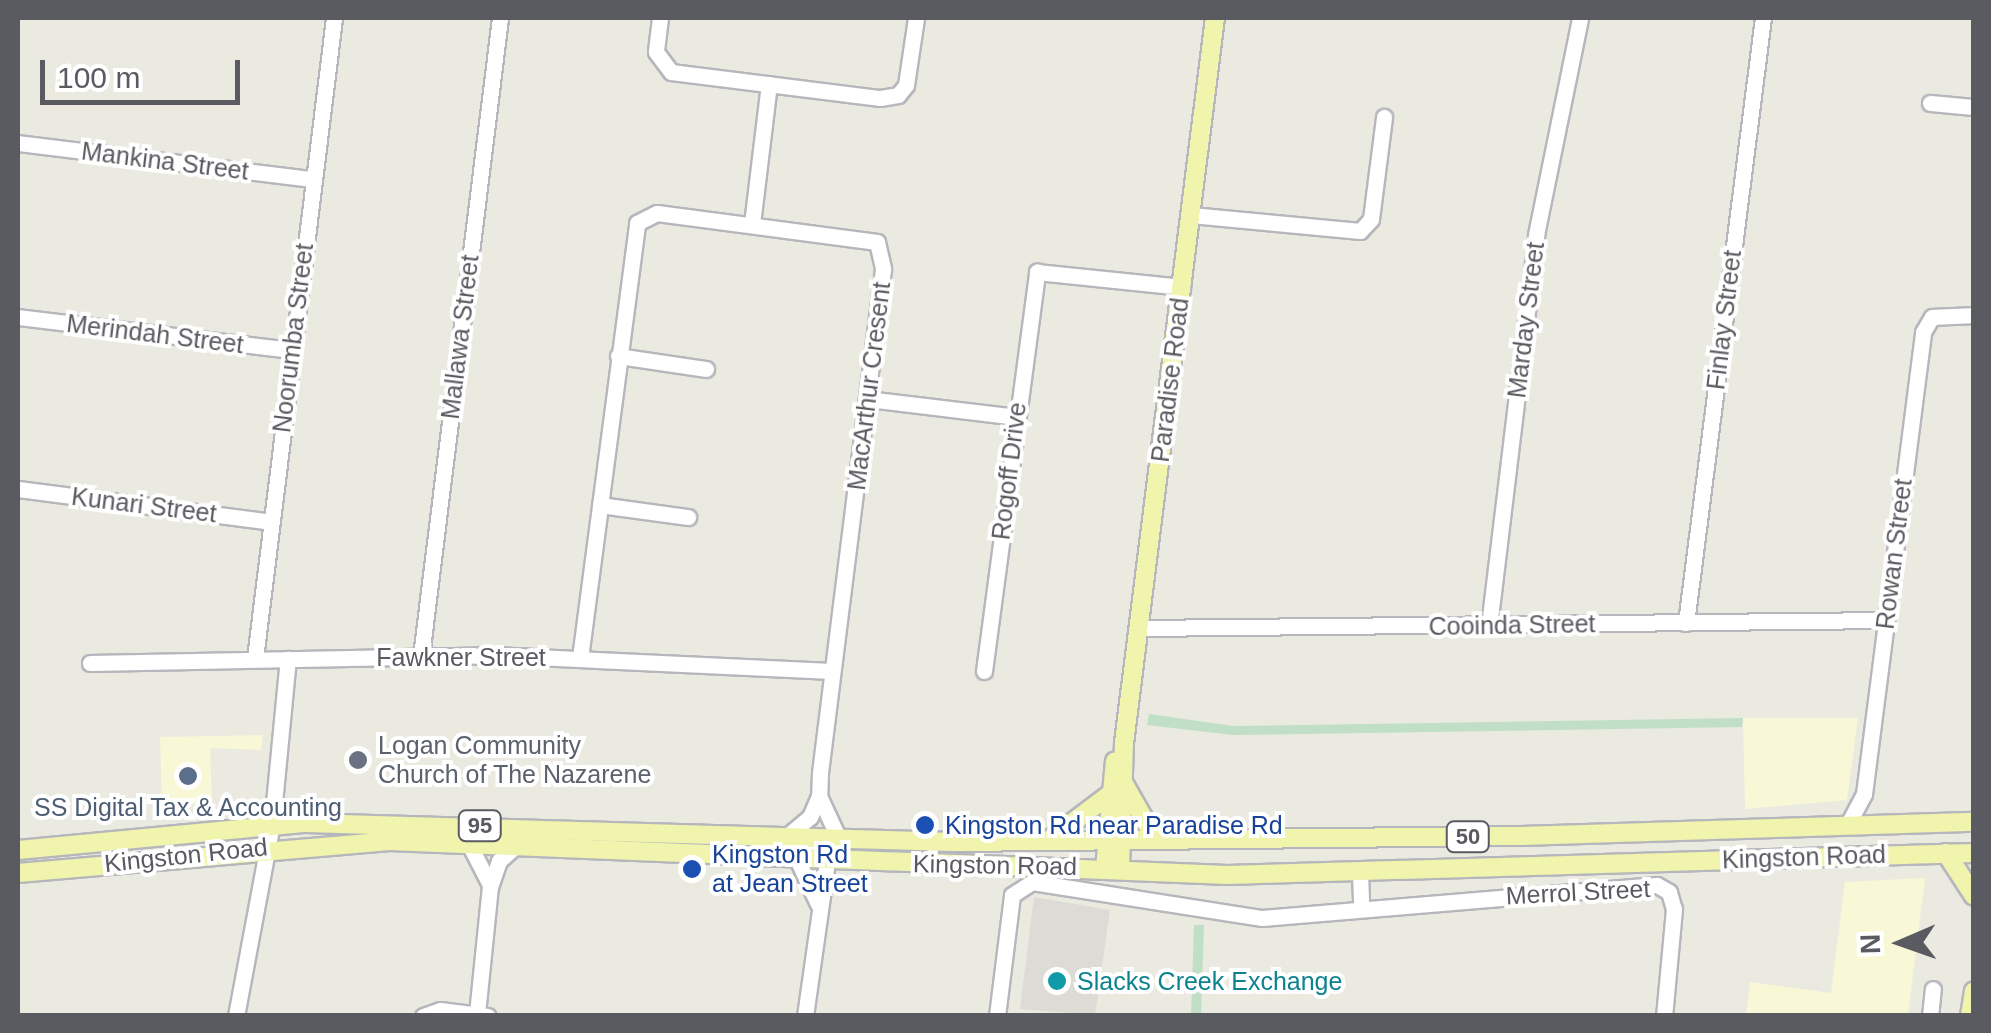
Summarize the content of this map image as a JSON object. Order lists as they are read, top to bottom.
{
  "streets": {
    "main road": [
      "Paradise Road",
      "95",
      "50",
      "Kingston Road"
    ],
    "street": [
      "Mankina Street",
      "Marday Street",
      "Finlay Street",
      "Merindah Street",
      "Mallawa Street",
      "Noorumba Street",
      "MacArthur Cresent",
      "Rogoff Drive",
      "Kunari Street",
      "Rowan Street",
      "Cooinda Street",
      "Fawkner Street",
      "Merrol Street"
    ]
  },
  "crossings": [
    ["Mankina Street", "Noorumba Street"],
    ["Marday Street", "Cooinda Street"],
    ["Finlay Street", "Cooinda Street"],
    ["Merindah Street", "Noorumba Street"],
    ["Mallawa Street", "Fawkner Street"],
    ["Noorumba Street", "Kunari Street"],
    ["Noorumba Street", "Fawkner Street"],
    ["Paradise Road", "Rogoff Drive"],
    ["Paradise Road", "Cooinda Street"],
    ["Paradise Road", "Kingston Road"],
    ["MacArthur Cresent", "Fawkner Street"],
    ["MacArthur Cresent", "Kingston Road"],
    ["Rowan Street", "Cooinda Street"],
    ["Rowan Street", "Kingston Road"]
  ],
  "places": [
    "Logan Community Church of The Nazarene",
    "SS Digital Tax & Accounting",
    "Kingston Rd near Paradise Rd",
    "Kingston Rd at Jean Street",
    "Slacks Creek Exchange"
  ],
  "scale_bar": "100 m",
  "north": "left"
}
